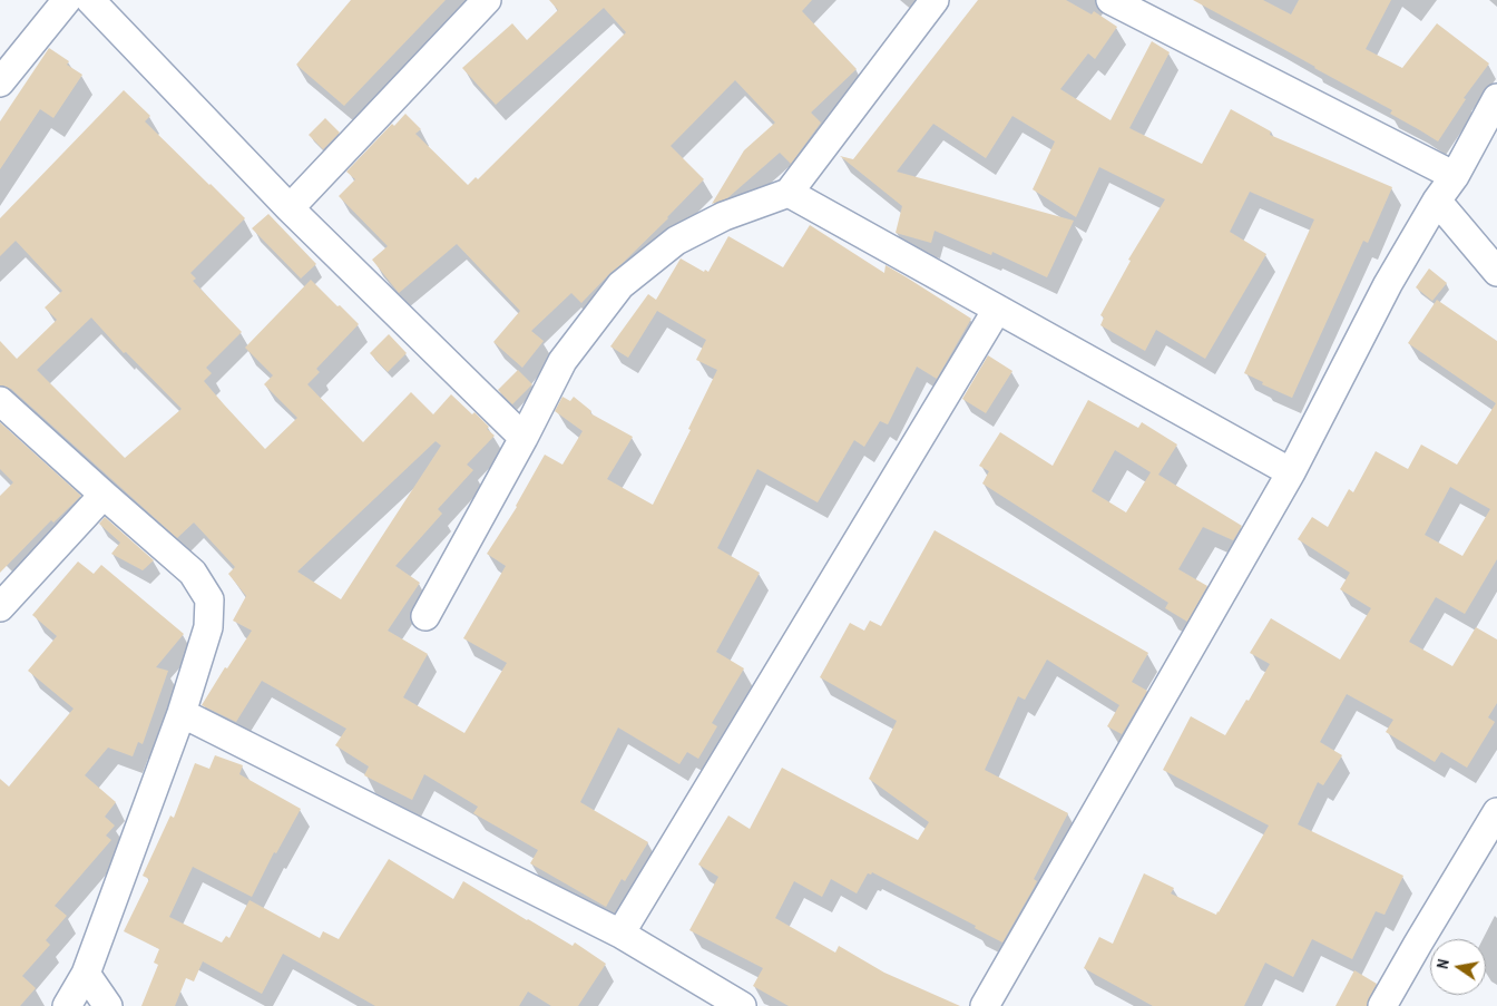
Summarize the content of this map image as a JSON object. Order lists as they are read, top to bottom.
{
  "north": "left"
}
